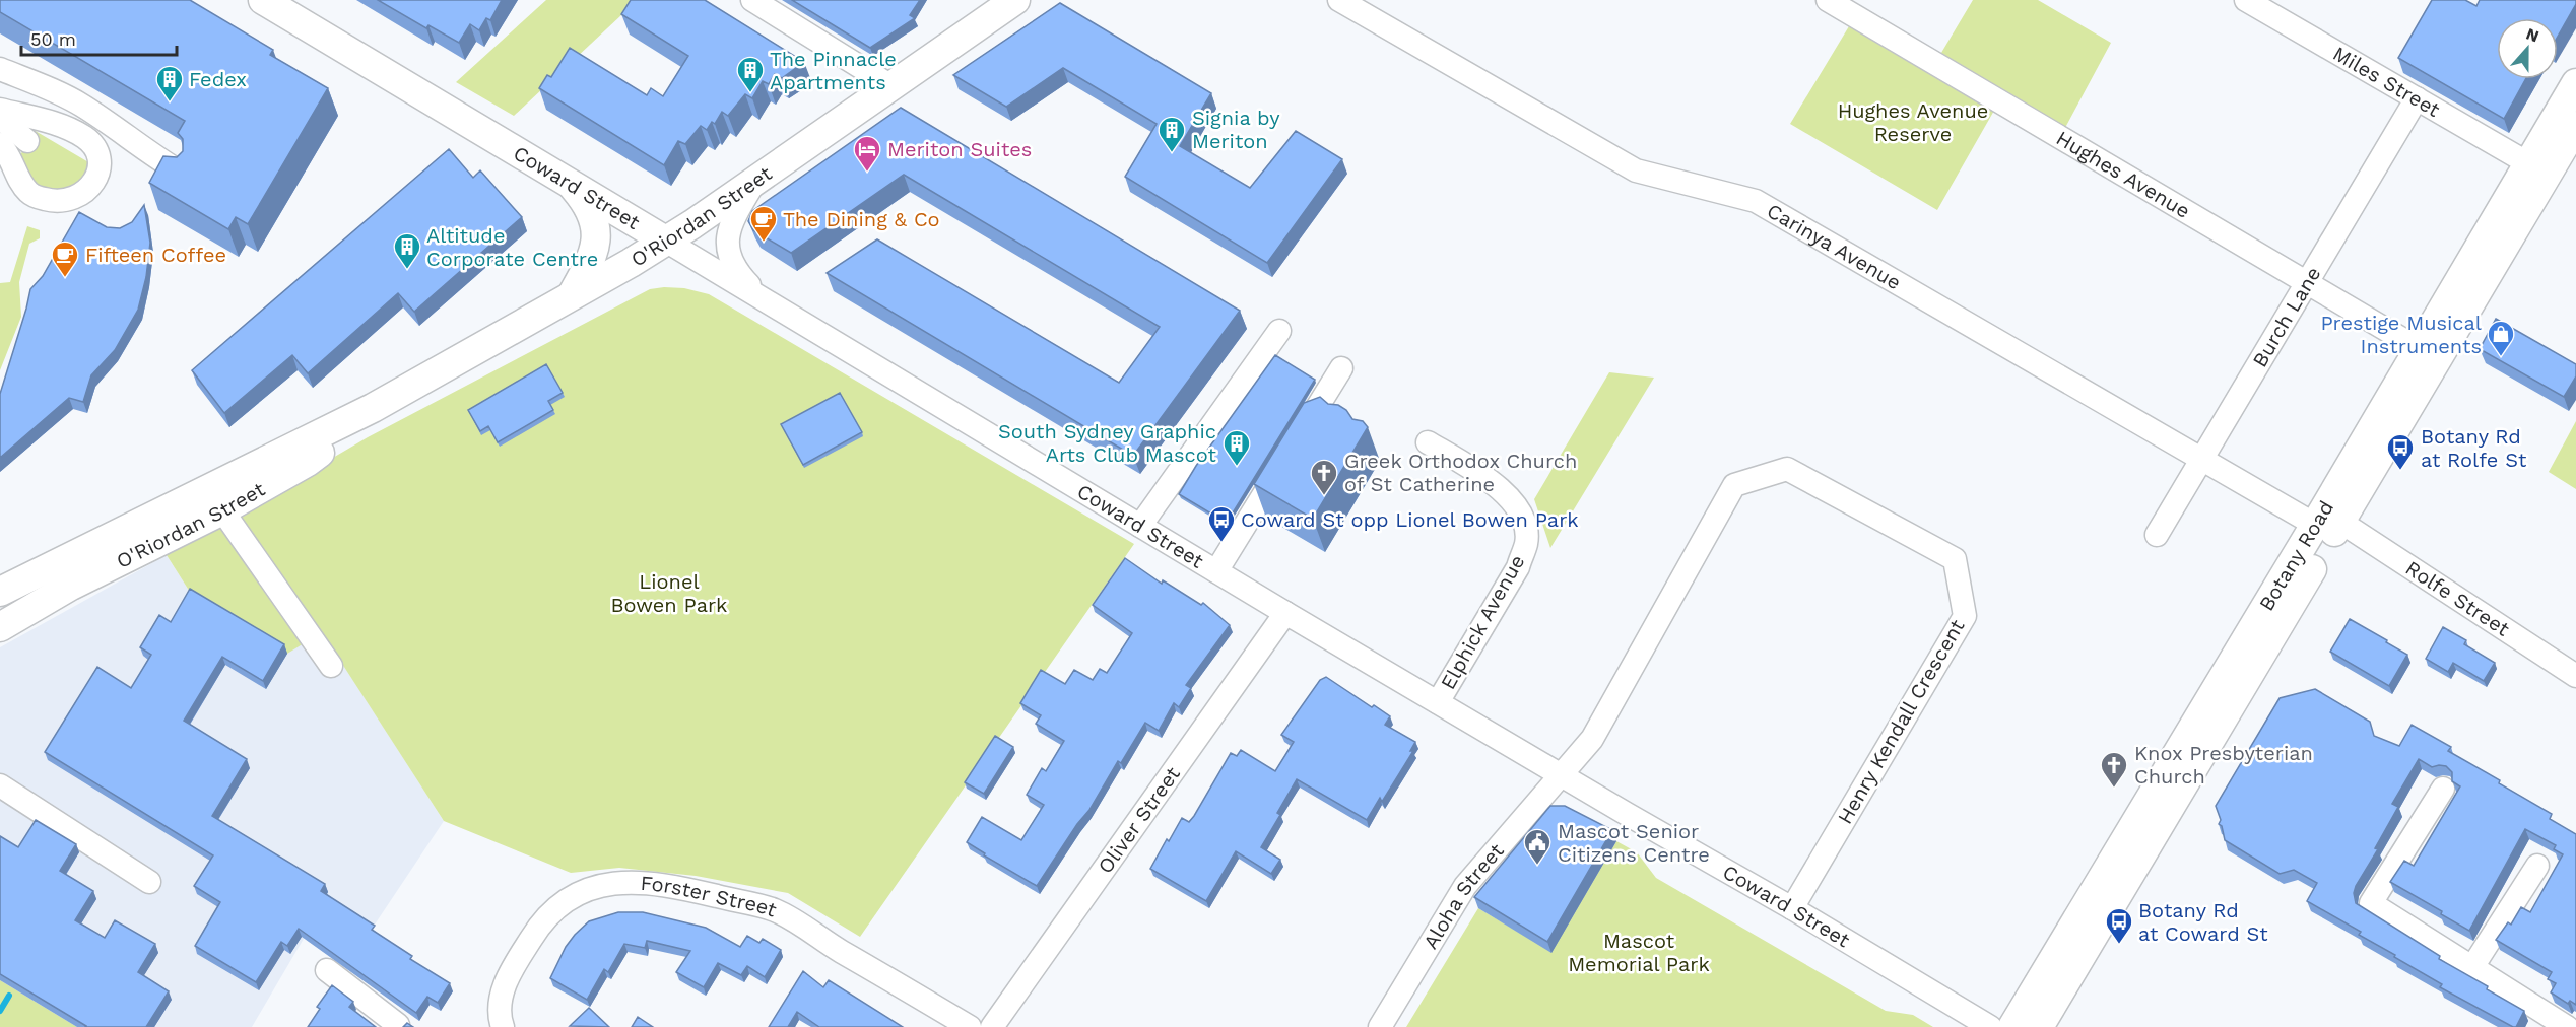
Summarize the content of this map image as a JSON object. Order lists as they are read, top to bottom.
{
  "streets": {
    "main road": ["Coward Street", "O'Riordan Street", "Botany Road"],
    "street": [
      "Miles Street",
      "Hughes Avenue",
      "Carinya Avenue",
      "Burch Lane",
      "Rolfe Street",
      "Elphick Avenue",
      "Henry Kendall Crescent",
      "Oliver Street",
      "Aloha Street",
      "Forster Street"
    ]
  },
  "crossings": [
    ["Miles Street", "Burch Lane"],
    ["Miles Street", "Botany Road"],
    ["Hughes Avenue", "Burch Lane"],
    ["Hughes Avenue", "Botany Road"],
    ["Coward Street", "O'Riordan Street"],
    ["Coward Street", "Elphick Avenue"],
    ["Coward Street", "Henry Kendall Crescent"],
    ["Coward Street", "Oliver Street"],
    ["Coward Street", "Aloha Street"],
    ["Carinya Avenue", "Burch Lane"],
    ["Carinya Avenue", "Botany Road"],
    ["Carinya Avenue", "Rolfe Street"],
    ["Botany Road", "Rolfe Street"],
    ["Henry Kendall Crescent", "Aloha Street"]
  ],
  "parks": ["Hughes Avenue Reserve", "Lionel Bowen Park", "Mascot Memorial Park"],
  "places": {
    "building": [
      "The Pinnacle Apartments",
      "Fedex",
      "Signia by Meriton",
      "Altitude Corporate Centre",
      "South Sydney Graphic Arts Club Mascot"
    ],
    "hotel": ["Meriton Suites"],
    "cafe": ["The Dining & Co", "Fifteen Coffee"],
    "shop": ["Prestige Musical Instruments"],
    "bus stop": ["Botany Rd at Rolfe St", "Coward St opp Lionel Bowen Park", "Botany Rd at Coward St"],
    "church": ["Greek Orthodox Church of St Catherine", "Knox Presbyterian Church"],
    "public building": ["Mascot Senior Citizens Centre"]
  },
  "scale_bar": "50 m",
  "north": "top"
}
